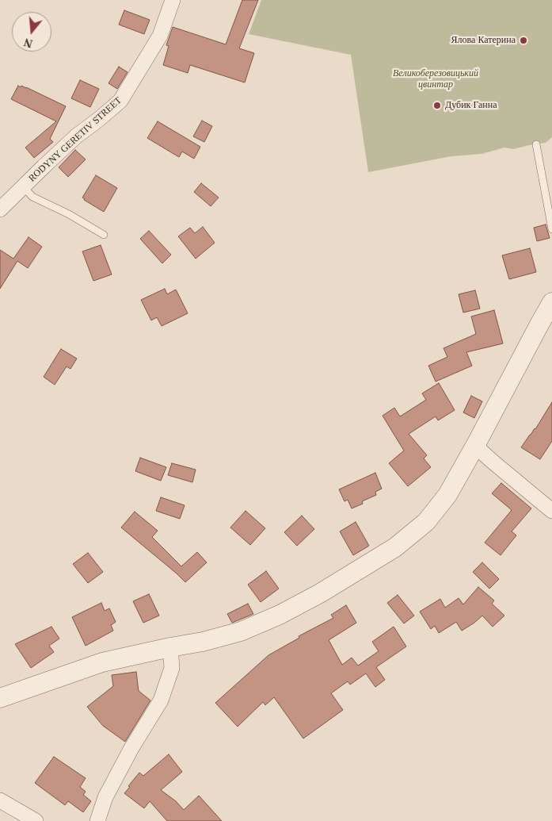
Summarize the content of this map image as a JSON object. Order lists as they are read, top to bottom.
{
  "streets": {
    "street": ["RODYNY GERETIV STREET"]
  },
  "parks": ["Великоберезовицький цвинтар"],
  "places": ["Ялова Катерина", "Дубик Ганна"],
  "north": "bottom"
}
